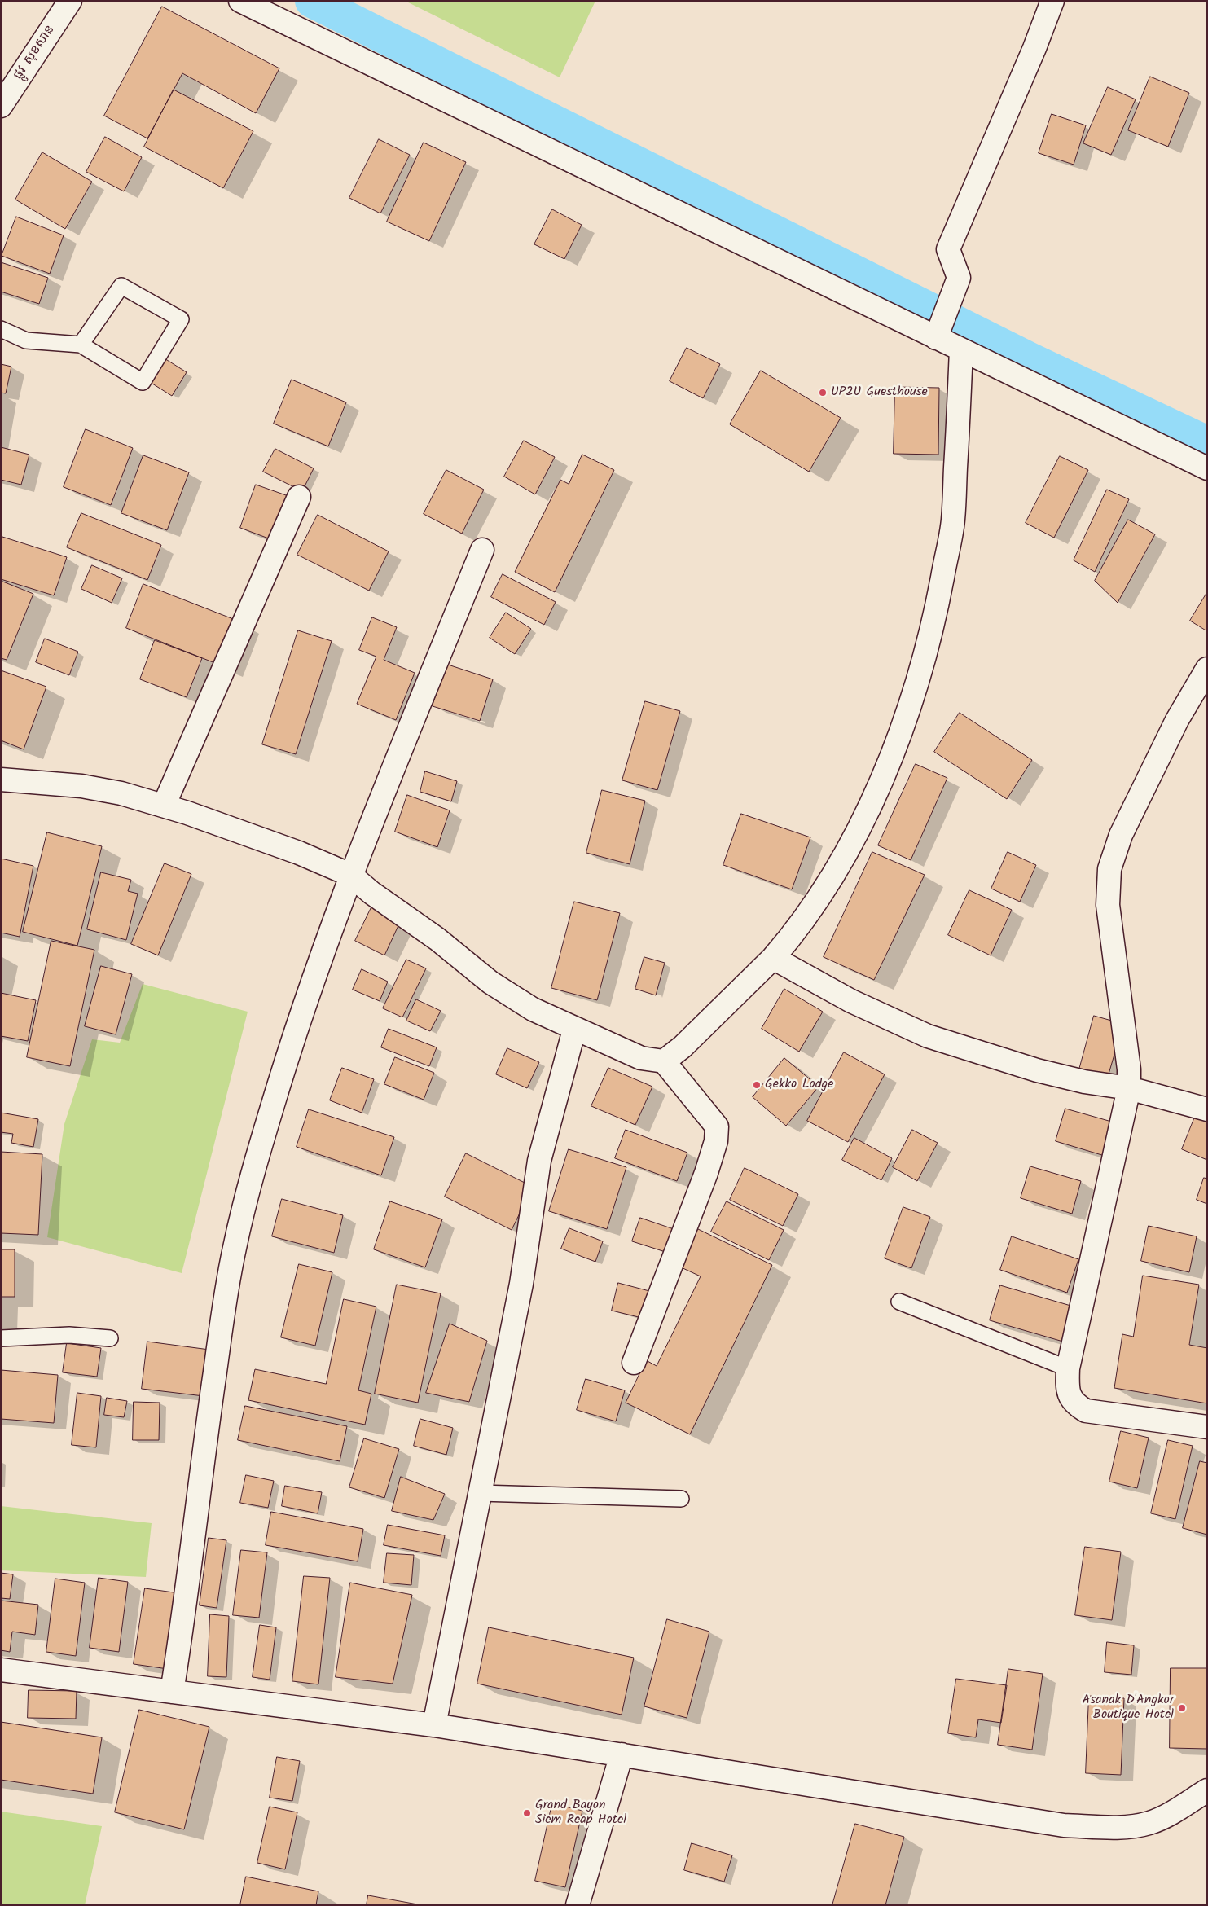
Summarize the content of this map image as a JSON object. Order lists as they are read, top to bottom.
{
  "streets": {
    "street": ["ផ្លូវ សុខសាន"]
  },
  "places": [
    "UP2U Guesthouse",
    "Gekko Lodge",
    "Asanak D'Angkor Boutique Hotel",
    "Grand Bayon Siem Reap Hotel"
  ]
}
